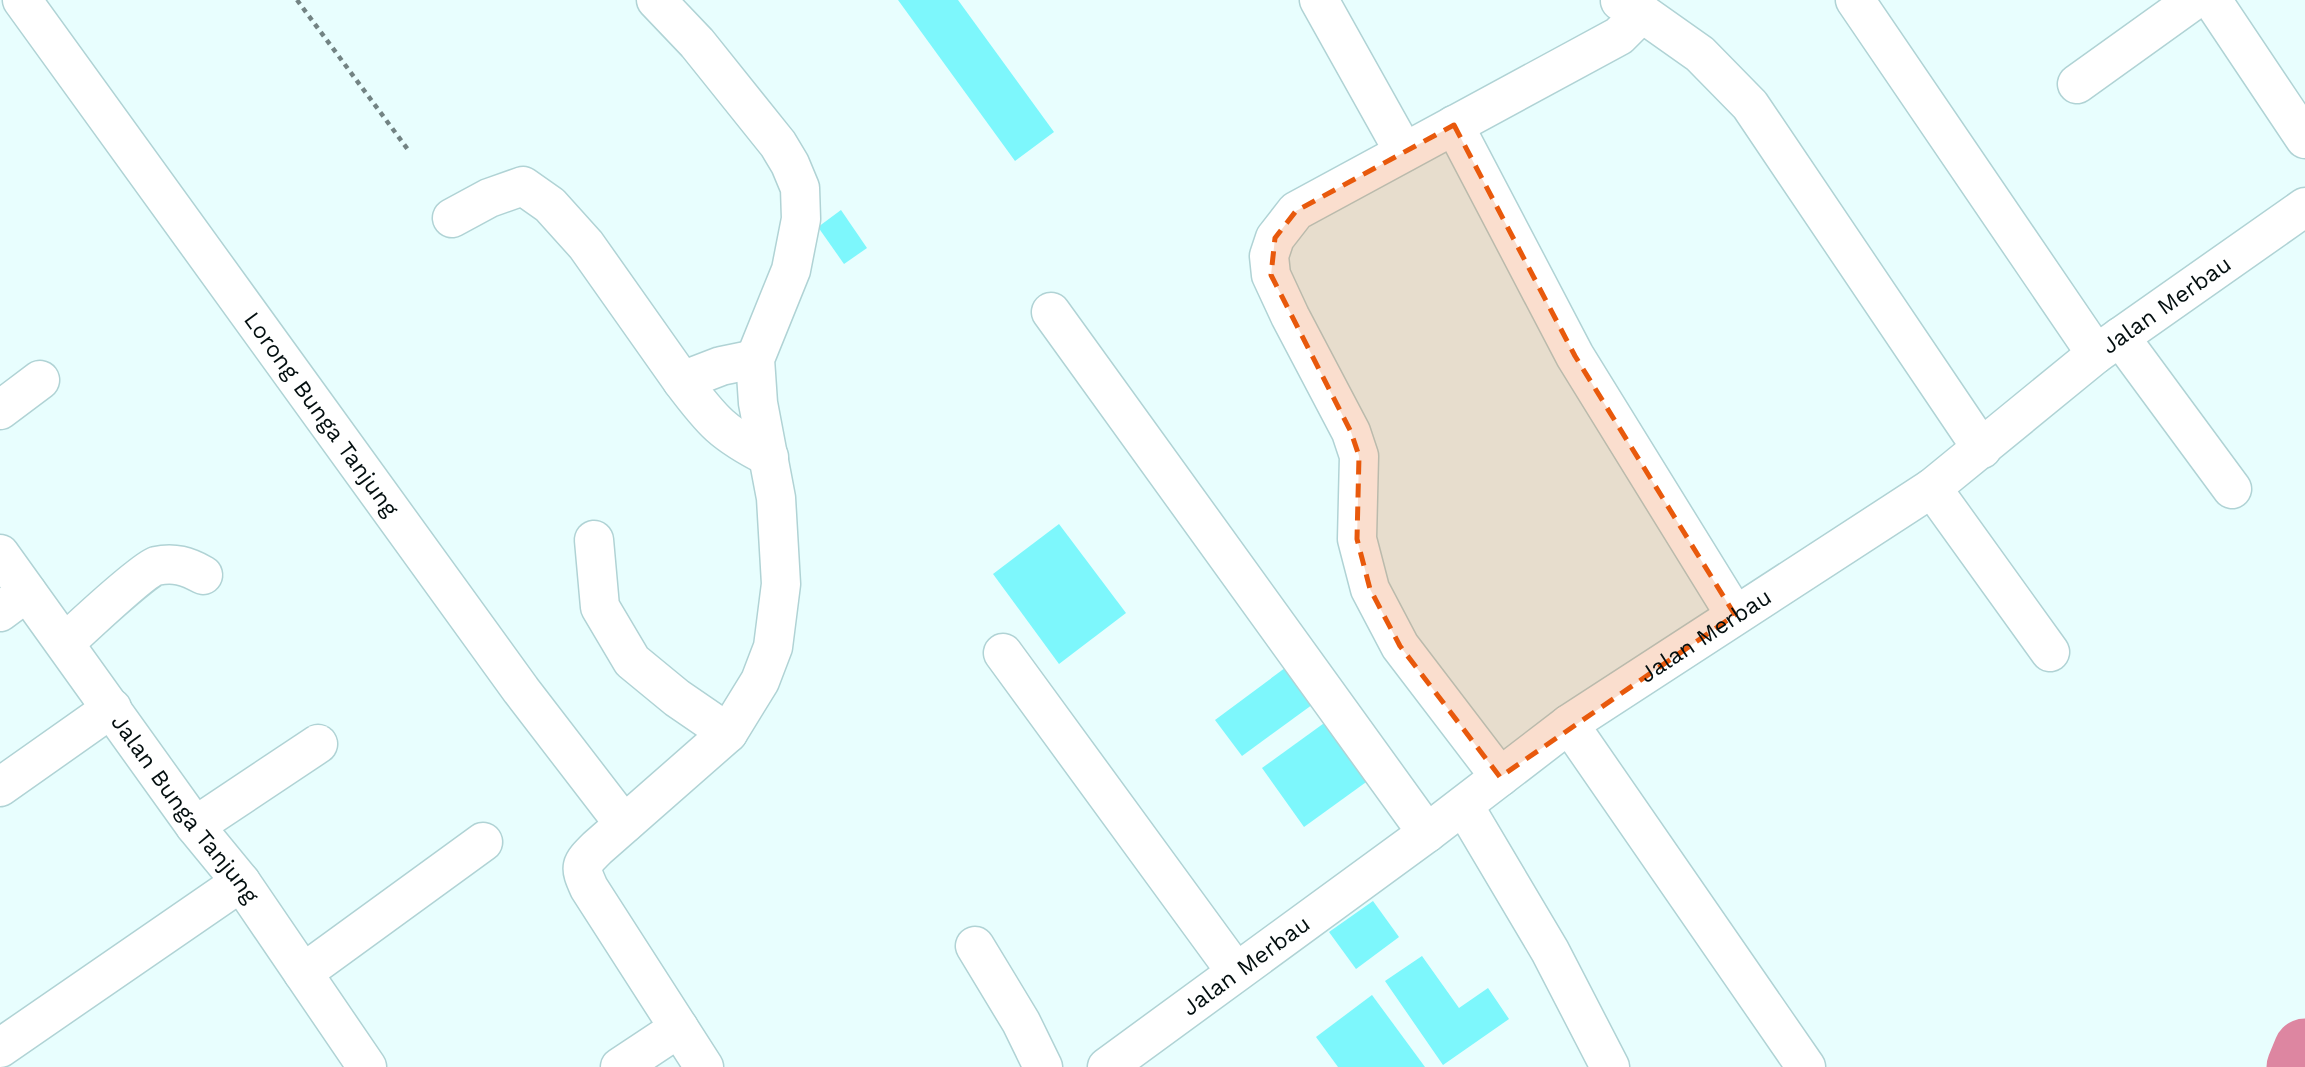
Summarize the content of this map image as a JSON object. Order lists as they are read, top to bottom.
{
  "streets": {
    "street": ["Jalan Merbau", "Lorong Bunga Tanjung", "Jalan Bunga Tanjung"]
  }
}
